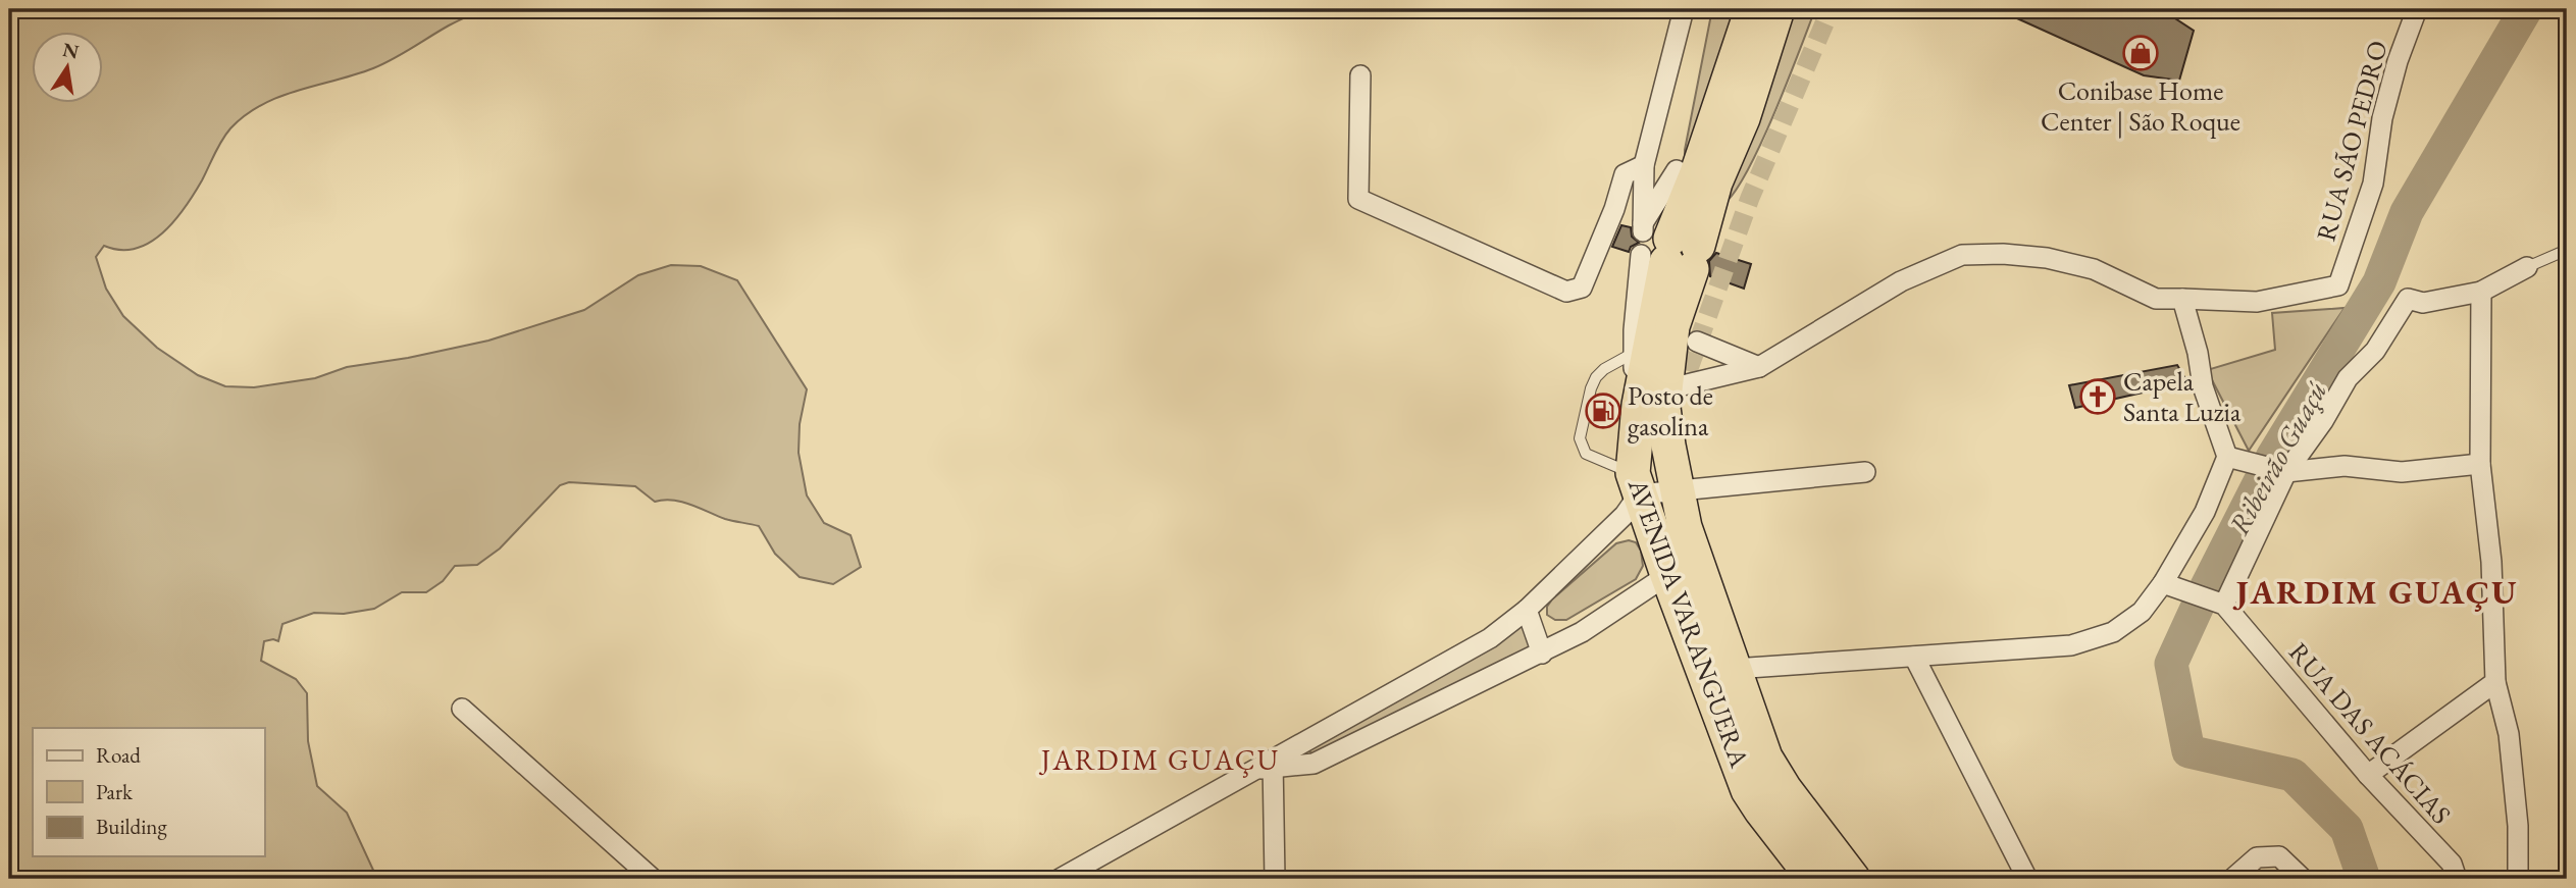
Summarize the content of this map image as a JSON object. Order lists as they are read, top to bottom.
{
  "streets": {
    "highway": ["AVENIDA VARANGUERA"],
    "street": ["RUA SÃO PEDRO", "RUA DAS ACÁCIAS"]
  },
  "districts": ["JARDIM GUAÇU", "JARDIM GUAÇU"],
  "water": ["Ribeirão Guaçú"],
  "places": {
    "shop": ["Conibase Home Center | São Roque"],
    "church": ["Capela Santa Luzia"],
    "fuel station": ["Posto de gasolina"]
  },
  "legend": ["Road", "Park", "Building"],
  "north": "top"
}
